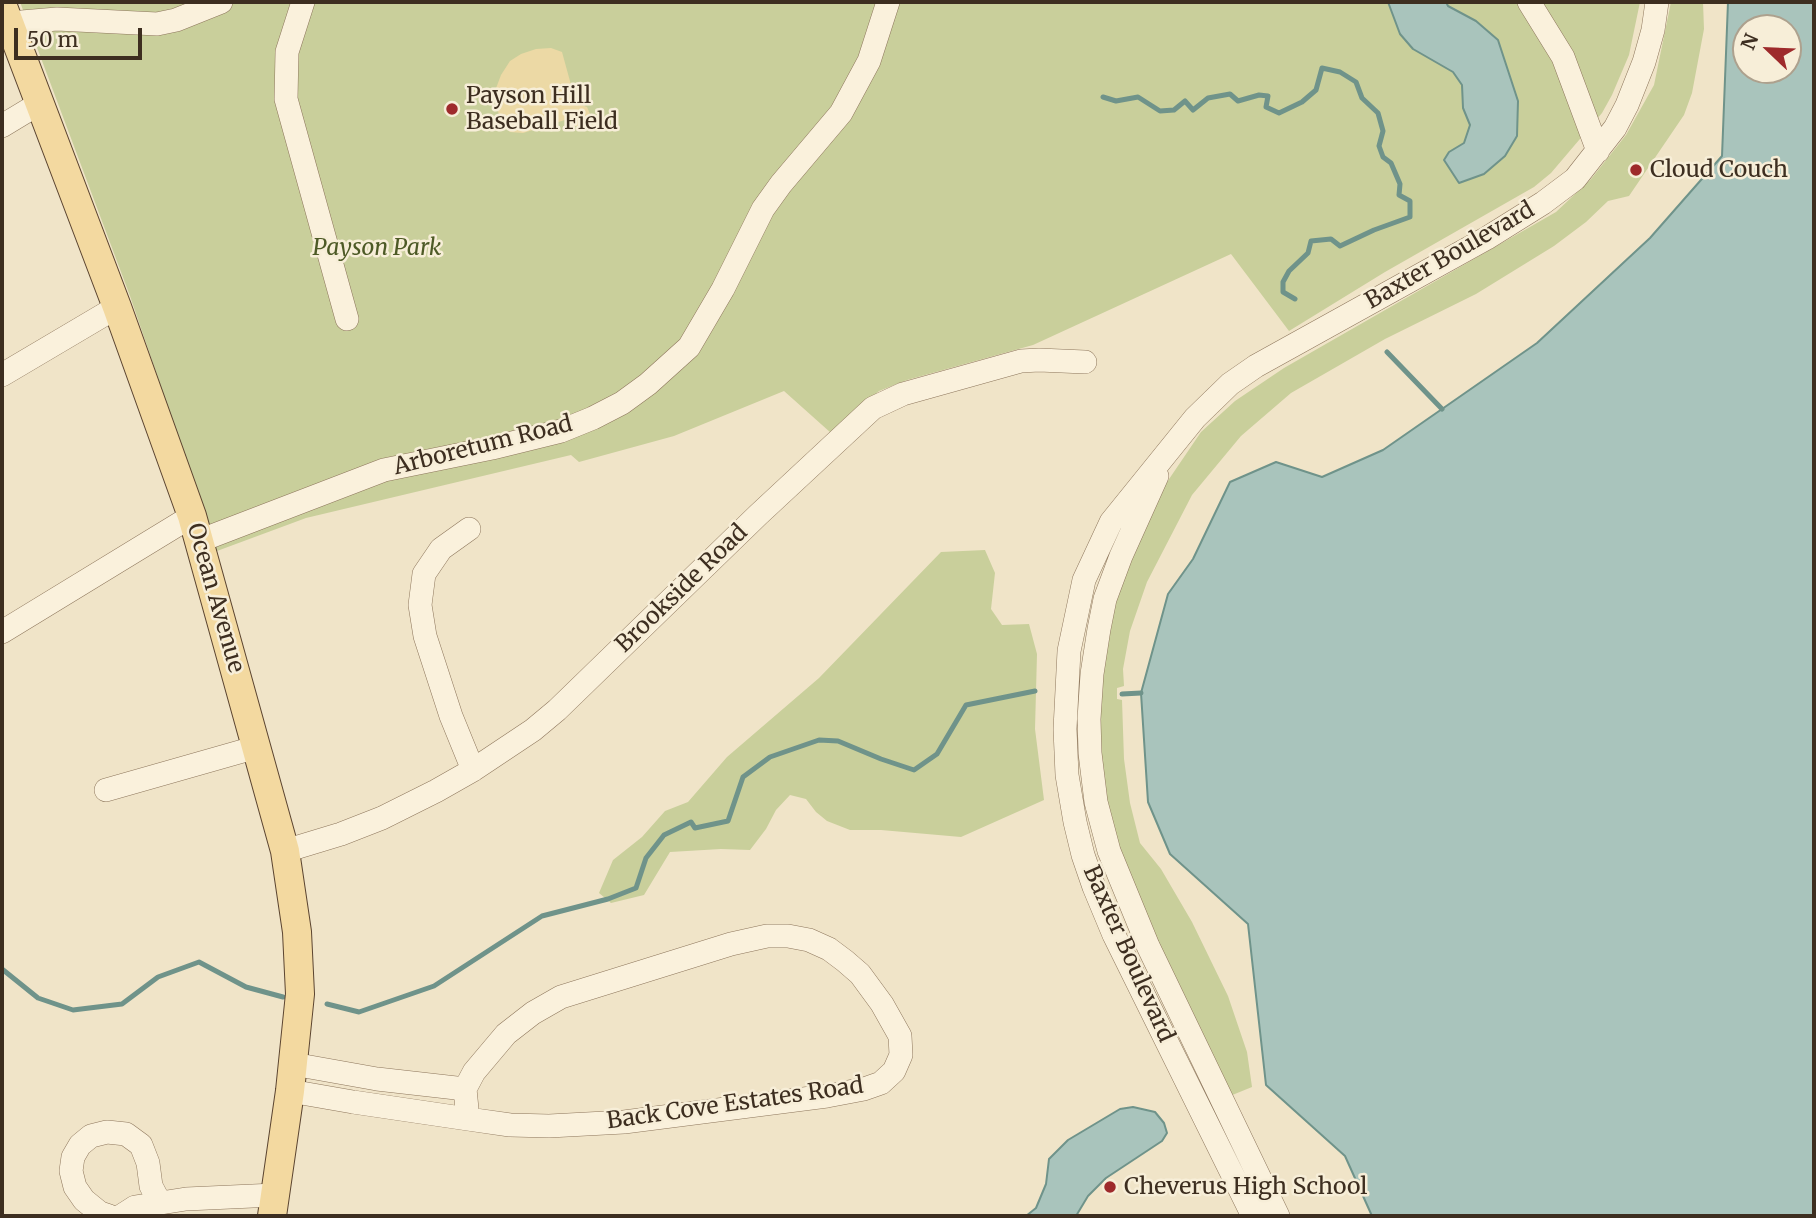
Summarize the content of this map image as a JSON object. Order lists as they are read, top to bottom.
{
  "streets": {
    "main road": ["Ocean Avenue"],
    "street": [
      "Baxter Boulevard",
      "Arboretum Road",
      "Brookside Road",
      "Back Cove Estates Road"
    ]
  },
  "crossings": [
    ["Arboretum Road", "Ocean Avenue"],
    ["Brookside Road", "Ocean Avenue"],
    ["Ocean Avenue", "Back Cove Estates Road"]
  ],
  "parks": ["Payson Park"],
  "places": ["Payson Hill Baseball Field", "Cloud Couch", "Cheverus High School"],
  "scale_bar": "50 m",
  "north": "top left"
}
